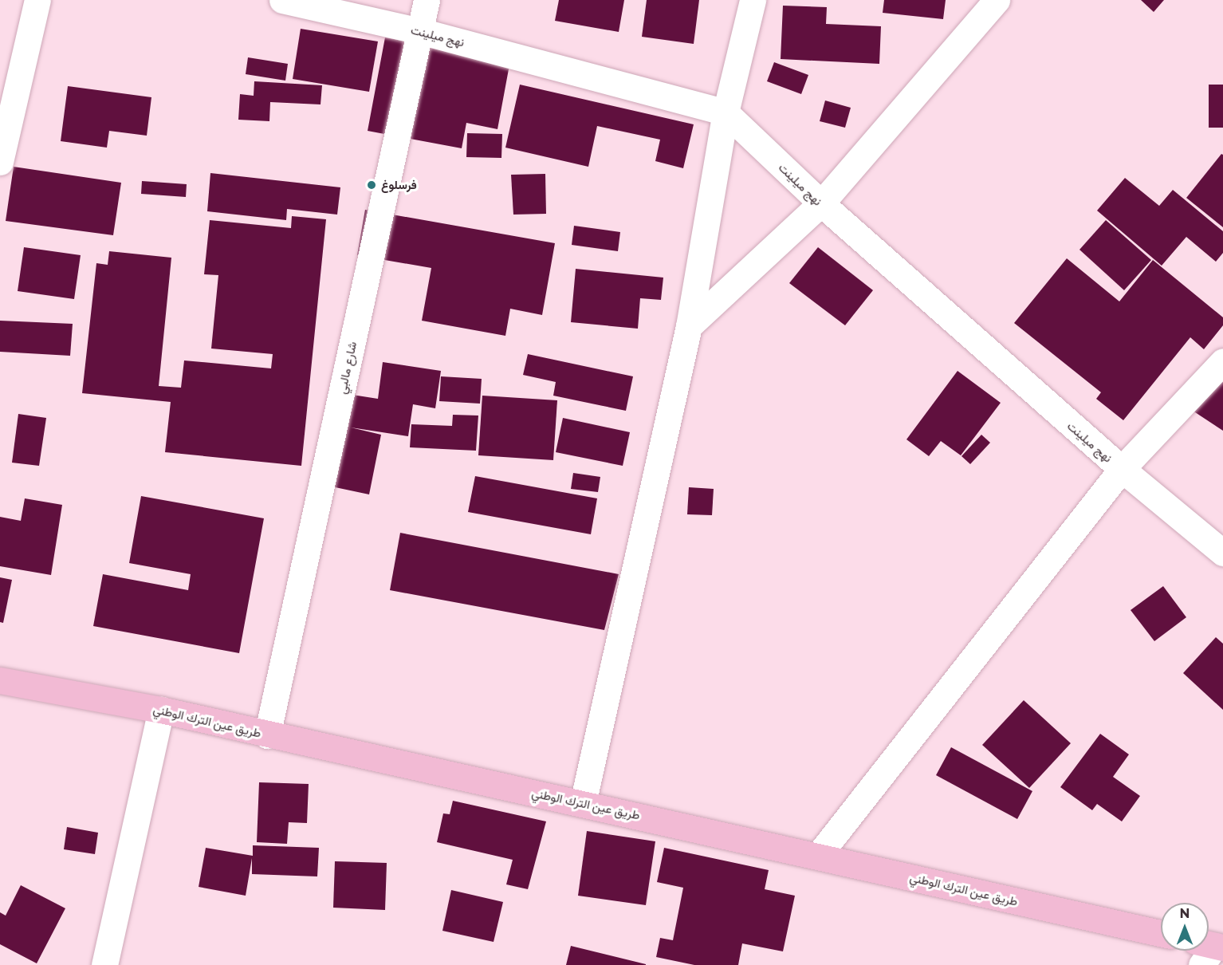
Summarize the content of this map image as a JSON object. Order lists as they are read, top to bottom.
{
  "streets": {
    "main road": ["طريق عين الترك الوطني"],
    "street": ["نهج ميلينت", "شارع مالبي"]
  },
  "crossings": [
    ["نهج ميلينت", "شارع مالبي"],
    ["شارع مالبي", "طريق عين الترك الوطني"]
  ],
  "places": ["فرسلوغ"],
  "north": "top"
}
